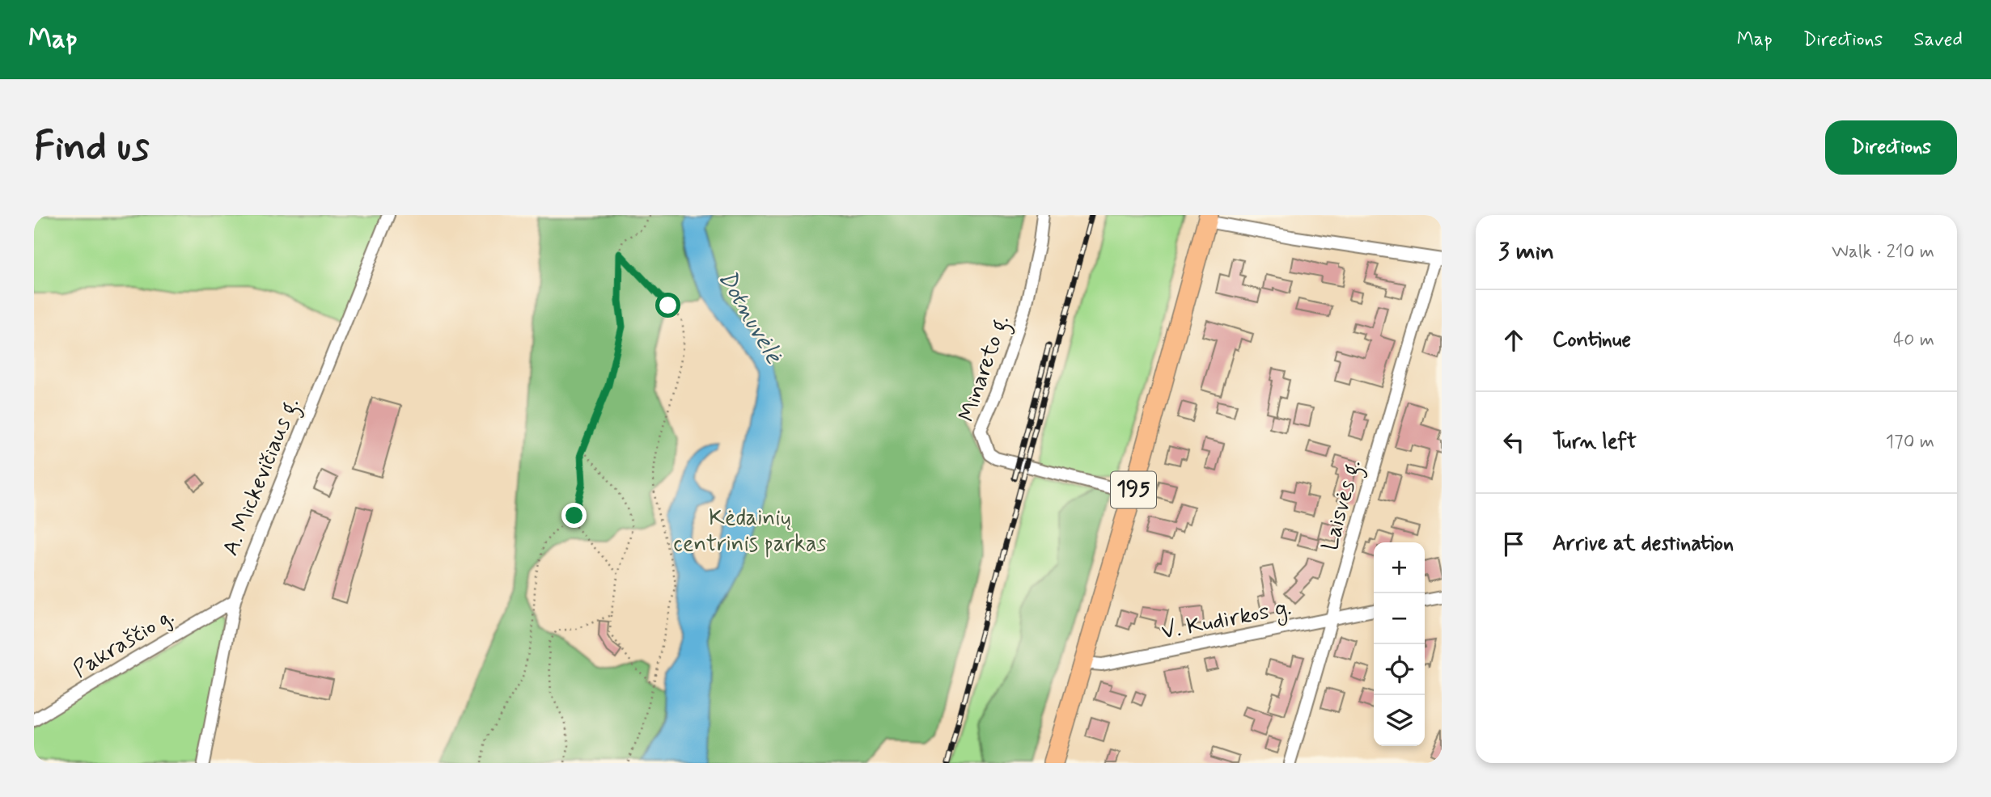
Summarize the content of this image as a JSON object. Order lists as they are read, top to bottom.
{
  "streets": {
    "main road": ["195"],
    "street": [
      "Minareto g.",
      "A. Mickevičiaus g.",
      "Laisvės g.",
      "V. Kudirkos g.",
      "Pakraščio g."
    ]
  },
  "crossings": [
    ["Minareto g.", "195"],
    ["A. Mickevičiaus g.", "Pakraščio g."],
    ["195", "V. Kudirkos g."],
    ["Laisvės g.", "V. Kudirkos g."]
  ],
  "water": ["Dotnuvėlė"],
  "parks": ["Kėdainių centrinis parkas"],
  "page": {
    "header": "Map",
    "nav": ["Map", "Directions", "Saved"],
    "buttons": "Directions",
    "title": "Find us",
    "heading": ["3 min", "Walk · 210 m"],
    "list": [
      ["Continue", "40 m"],
      ["Turn left", "170 m"],
      "Arrive at destination"
    ],
    "map_buttons": ["+", "−"]
  }
}
